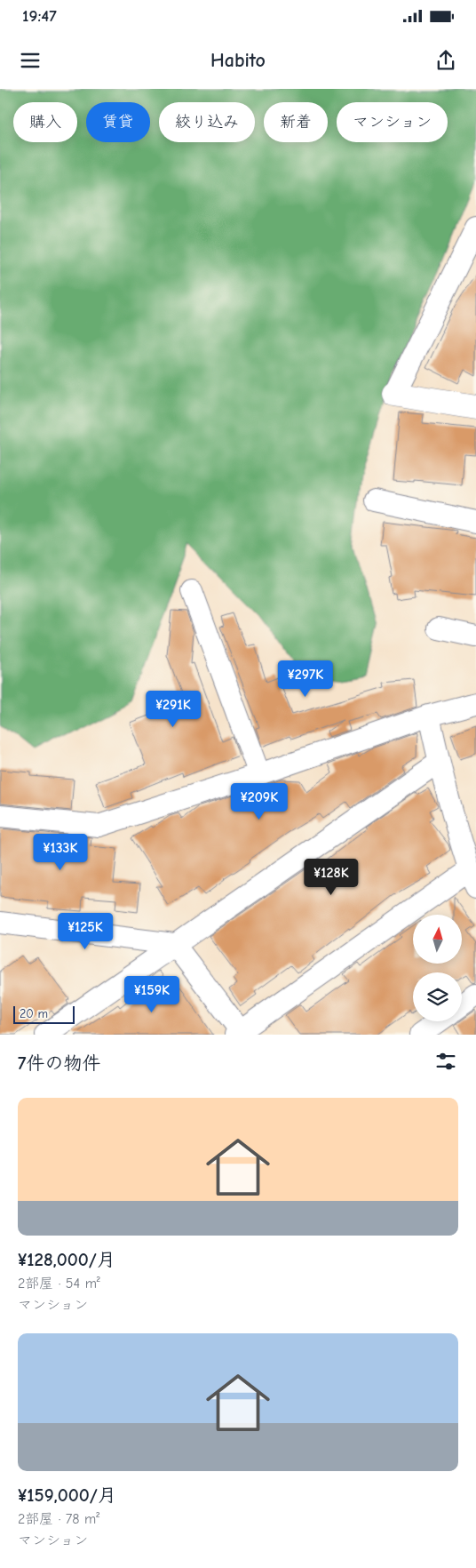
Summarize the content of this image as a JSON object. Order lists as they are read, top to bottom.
{
  "scale_bar": "20 m",
  "north": "top",
  "page": {
    "status": "19:47",
    "header": "Habito",
    "chip": [
      "購入",
      "賃貸",
      "絞り込み",
      "新着",
      "マンション"
    ],
    "price": [
      "¥297K",
      "¥291K",
      "¥209K",
      "¥133K",
      "¥128K",
      "¥125K",
      "¥159K"
    ],
    "scale": "20 m",
    "heading": "7件の物件",
    "list": [
      {
        "name": "¥128,000/月",
        "note": "2部屋 · 54 m² · マンション"
      },
      {
        "name": "¥159,000/月",
        "note": "2部屋 · 78 m² · マンション"
      }
    ]
  }
}
